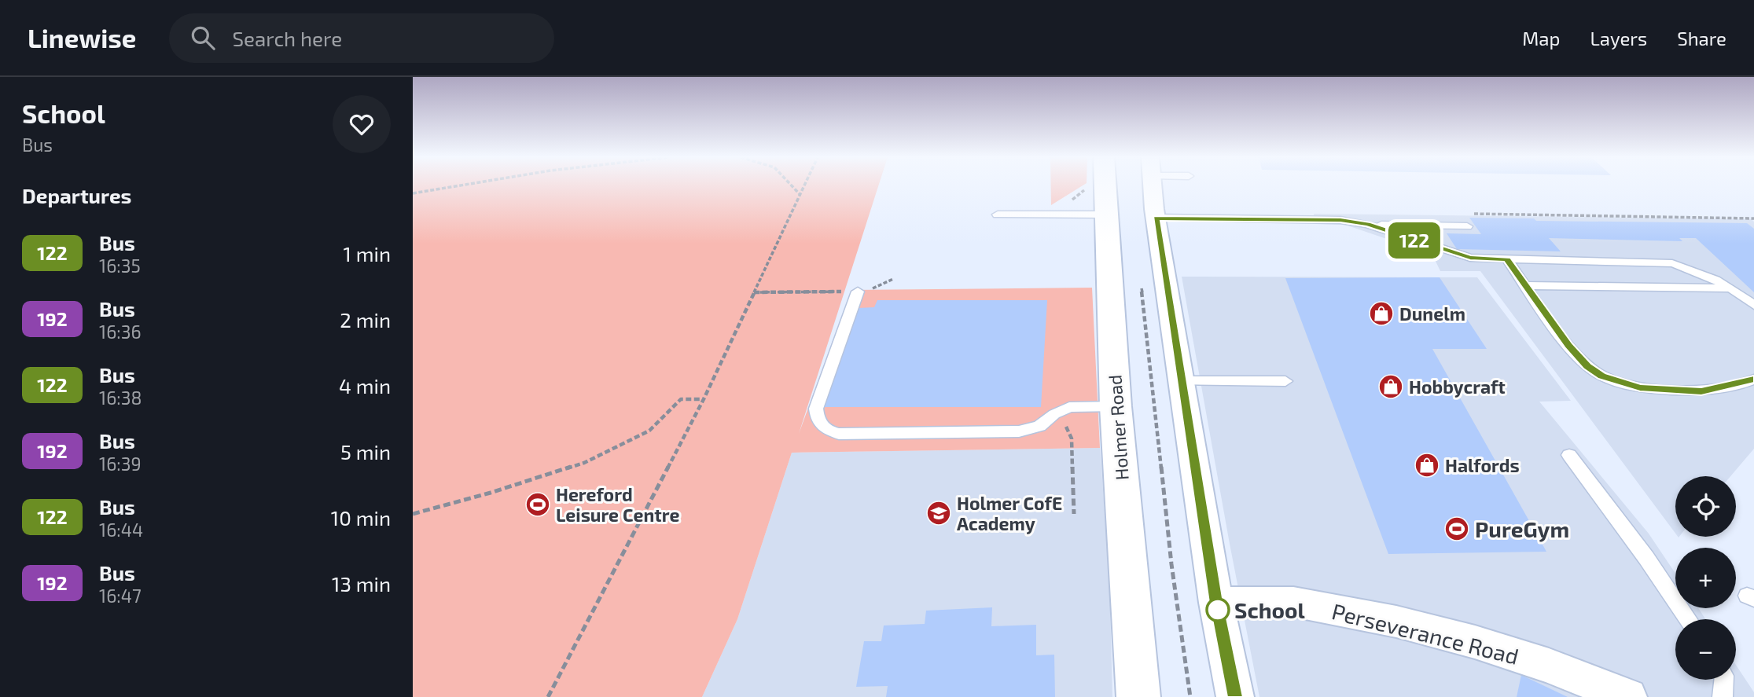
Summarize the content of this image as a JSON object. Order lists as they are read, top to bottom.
{
  "streets": {
    "highway": ["Holmer Road"],
    "street": ["Perseverance Road"]
  },
  "places": {
    "shop": ["Dunelm", "Hobbycraft", "Halfords"],
    "sports": ["Hereford Leisure Centre", "PureGym"],
    "school or university": ["Holmer CofE Academy"],
    "other": ["School"]
  },
  "lines": ["bus line 122"],
  "page": {
    "header": "Linewise",
    "search": "Search here",
    "nav": ["Map", "Layers", "Share"],
    "heading": [
      ["School", "Bus"],
      "Departures"
    ],
    "on_map": "122",
    "list": [
      {
        "mark": "122",
        "name": "Bus",
        "note": "16:35",
        "value": "1 min"
      },
      {
        "mark": "192",
        "name": "Bus",
        "note": "16:36",
        "value": "2 min"
      },
      {
        "mark": "122",
        "name": "Bus",
        "note": "16:38",
        "value": "4 min"
      },
      {
        "mark": "192",
        "name": "Bus",
        "note": "16:39",
        "value": "5 min"
      },
      {
        "mark": "122",
        "name": "Bus",
        "note": "16:44",
        "value": "10 min"
      },
      {
        "mark": "192",
        "name": "Bus",
        "note": "16:47",
        "value": "13 min"
      }
    ],
    "map_buttons": ["+", "−"]
  }
}
